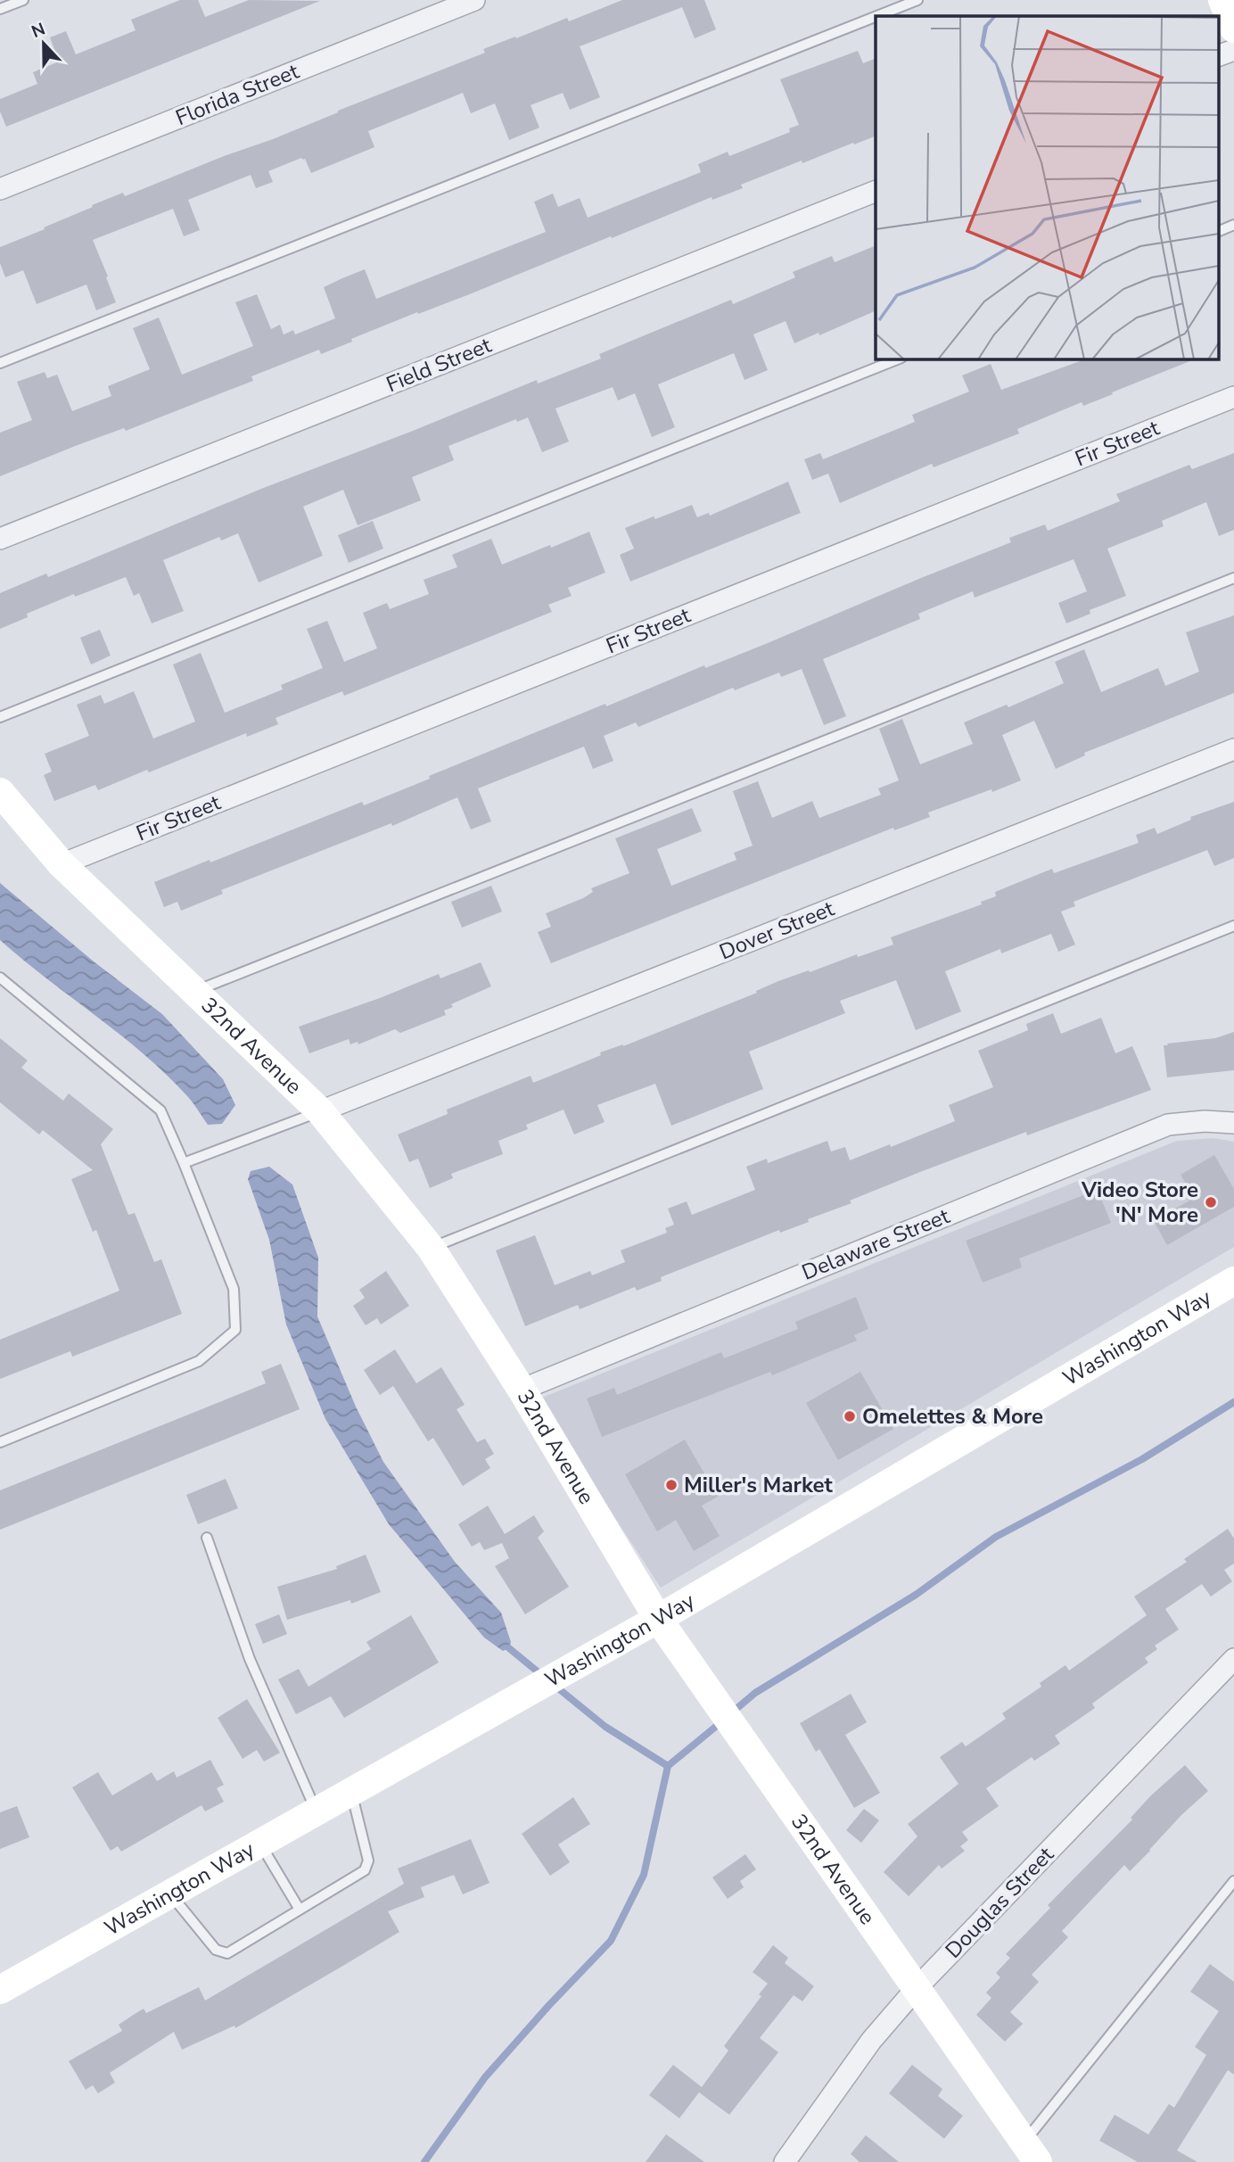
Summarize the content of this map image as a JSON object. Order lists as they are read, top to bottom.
{
  "streets": {
    "street": [
      "Florida Street",
      "Field Street",
      "Fir Street",
      "Dover Street",
      "32nd Avenue",
      "Delaware Street",
      "Washington Way",
      "Douglas Street"
    ]
  },
  "crossings": [
    ["Fir Street", "32nd Avenue"],
    ["Dover Street", "32nd Avenue"],
    ["32nd Avenue", "Delaware Street"],
    ["32nd Avenue", "Washington Way"],
    ["32nd Avenue", "Douglas Street"]
  ],
  "places": ["Video Store 'N' More", "Omelettes & More", "Miller's Market"],
  "north": "top"
}
